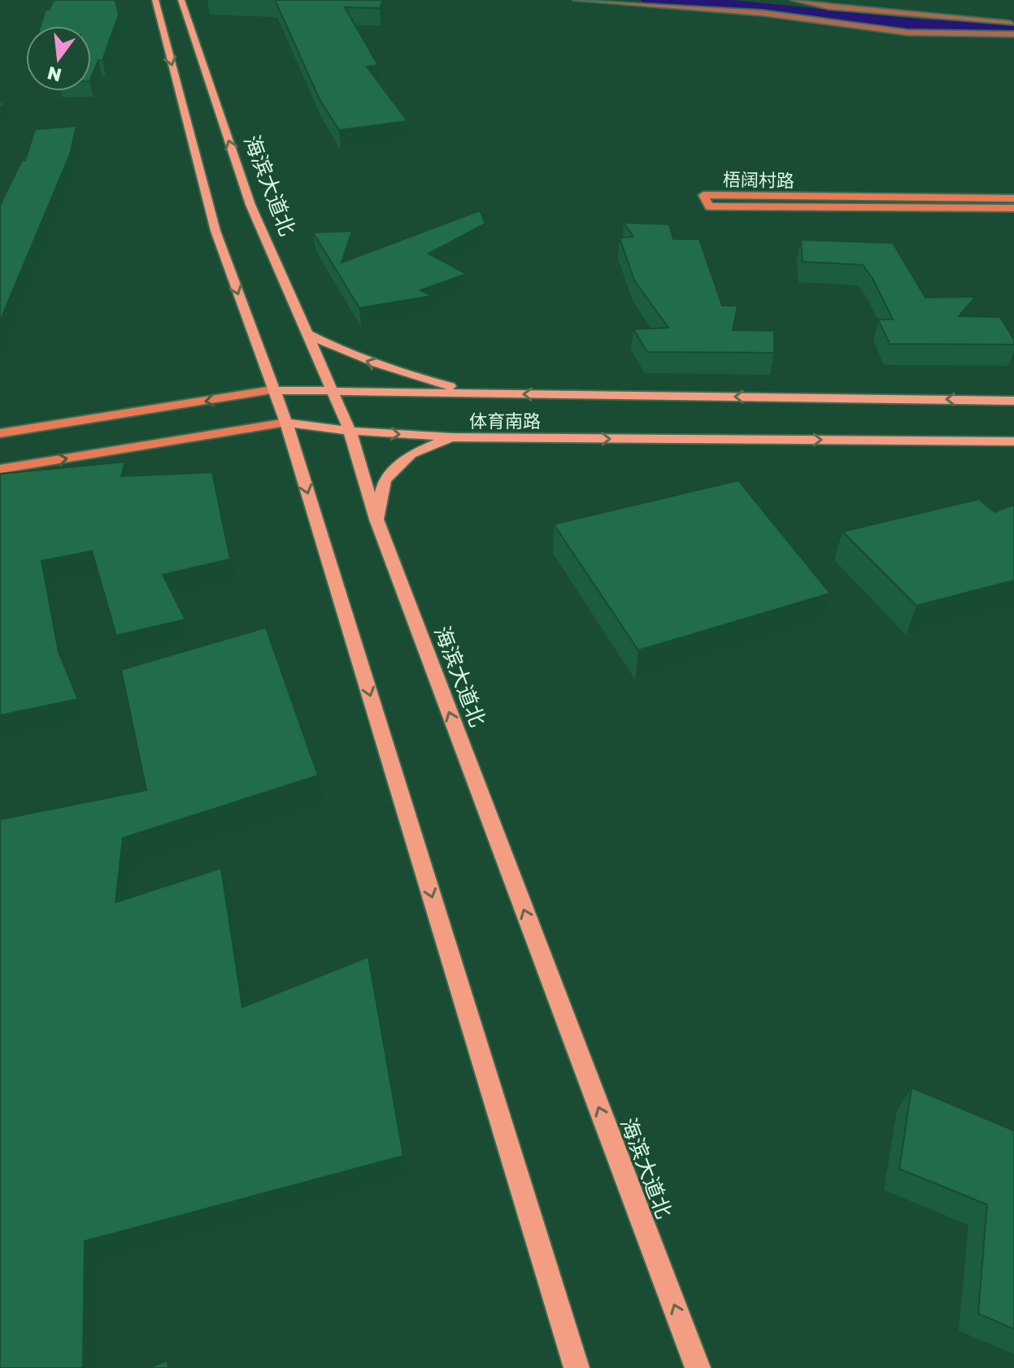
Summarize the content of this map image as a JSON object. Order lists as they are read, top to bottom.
{
  "streets": {
    "main road": ["海滨大道北", "体育南路"],
    "street": ["梧阔村路"]
  },
  "crossings": [
    ["海滨大道北", "体育南路"]
  ],
  "north": "bottom"
}
